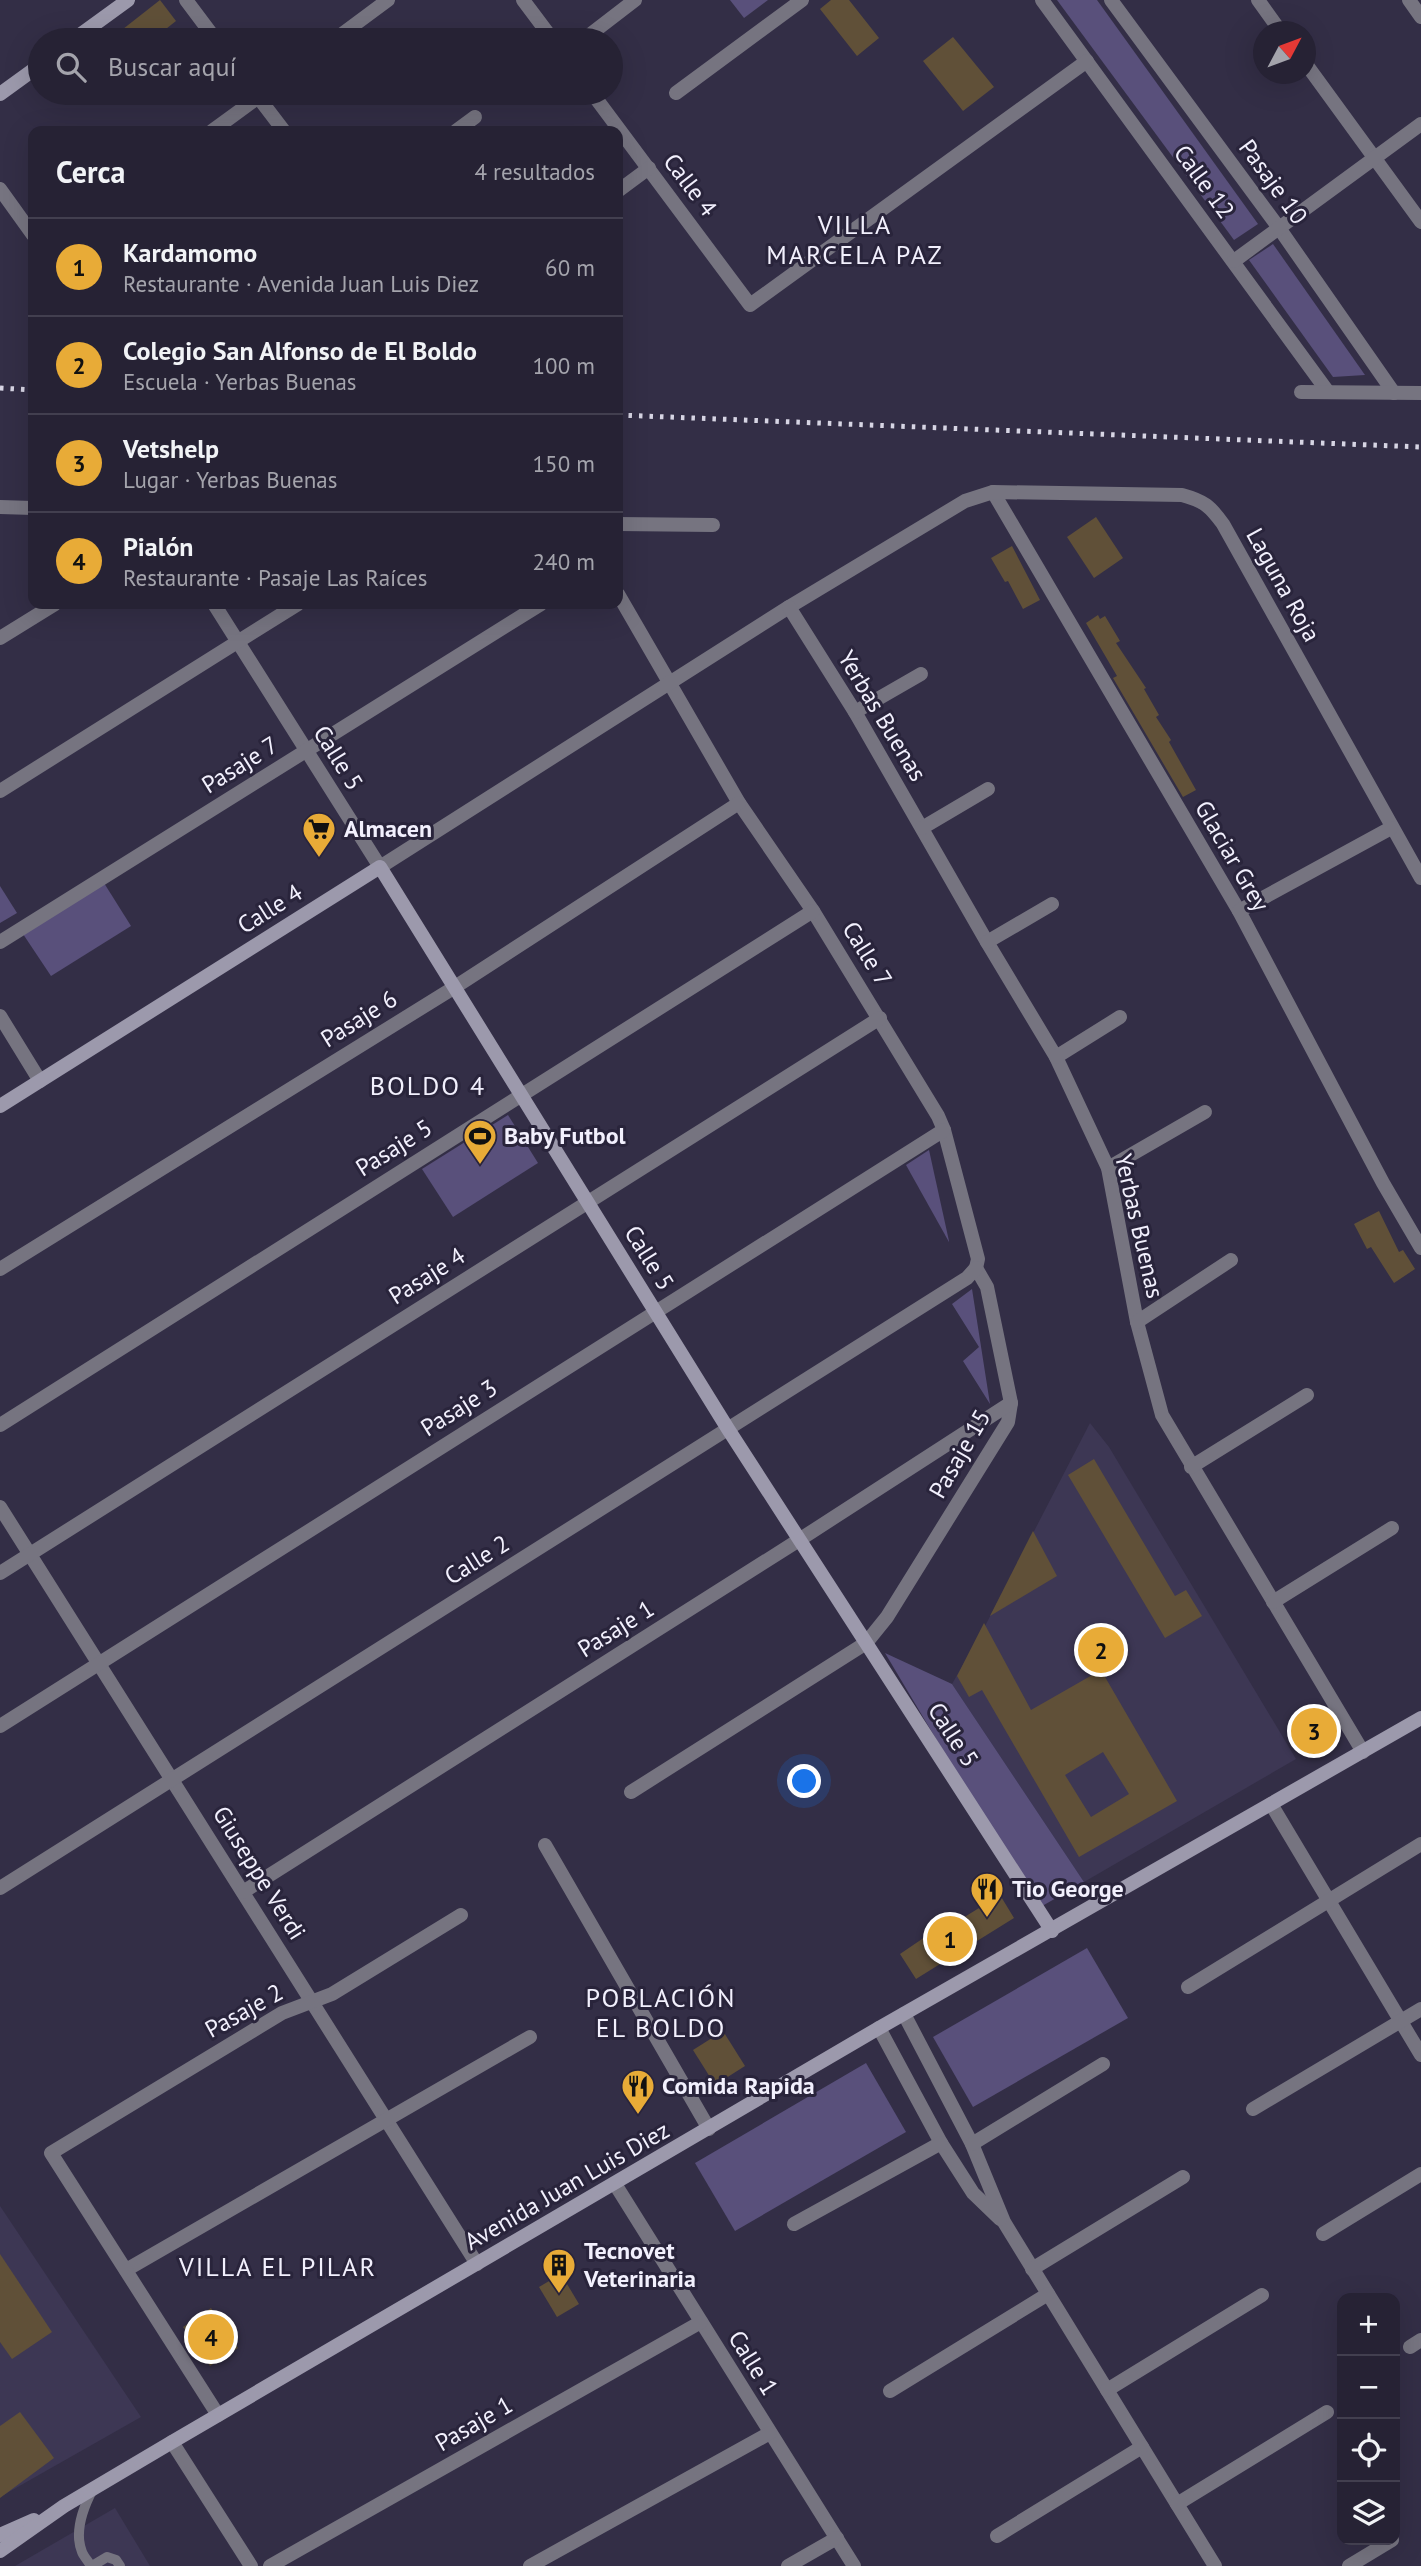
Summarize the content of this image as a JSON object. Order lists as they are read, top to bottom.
{
  "streets": {
    "street": [
      "Calle 12",
      "Pasaje 10",
      "Calle 4",
      "Laguna Roja",
      "Yerbas Buenas",
      "Calle 5",
      "Pasaje 7",
      "Glaciar Grey",
      "Calle 7",
      "Pasaje 6",
      "Pasaje 5",
      "Pasaje 4",
      "Pasaje 3",
      "Pasaje 15",
      "Calle 2",
      "Pasaje 1",
      "Giuseppe Verdi",
      "Pasaje 2",
      "Avenida Juan Luis Diez",
      "Calle 1"
    ]
  },
  "crossings": [
    ["Calle 12", "Calle 4"],
    ["Calle 4", "Laguna Roja"],
    ["Calle 4", "Yerbas Buenas"],
    ["Calle 4", "Calle 5"],
    ["Calle 4", "Glaciar Grey"],
    ["Calle 4", "Calle 7"],
    ["Laguna Roja", "Glaciar Grey"],
    ["Yerbas Buenas", "Avenida Juan Luis Diez"],
    ["Calle 5", "Pasaje 7"],
    ["Calle 5", "Pasaje 6"],
    ["Calle 5", "Pasaje 5"],
    ["Calle 5", "Pasaje 4"],
    ["Calle 5", "Pasaje 3"],
    ["Calle 5", "Pasaje 15"],
    ["Calle 5", "Calle 2"],
    ["Calle 5", "Pasaje 1"],
    ["Calle 5", "Avenida Juan Luis Diez"],
    ["Calle 7", "Pasaje 6"],
    ["Calle 7", "Pasaje 5"],
    ["Calle 7", "Pasaje 4"],
    ["Calle 7", "Pasaje 3"],
    ["Calle 7", "Pasaje 15"],
    ["Calle 7", "Calle 2"],
    ["Pasaje 4", "Giuseppe Verdi"],
    ["Pasaje 3", "Giuseppe Verdi"],
    ["Pasaje 15", "Calle 2"],
    ["Pasaje 15", "Pasaje 1"],
    ["Calle 2", "Giuseppe Verdi"],
    ["Pasaje 1", "Giuseppe Verdi"],
    ["Pasaje 1", "Calle 1"],
    ["Giuseppe Verdi", "Pasaje 2"],
    ["Giuseppe Verdi", "Avenida Juan Luis Diez"],
    ["Avenida Juan Luis Diez", "Calle 1"]
  ],
  "districts": [
    "VILLA MARCELA PAZ",
    "BOLDO 4",
    "POBLACIÓN EL BOLDO",
    "VILLA EL PILAR"
  ],
  "places": {
    "supermarket": ["Almacen"],
    "sports": ["Baby Futbol"],
    "restaurant": ["Tio George", "Comida Rapida"],
    "building": ["Tecnovet Veterinaria"]
  },
  "north": "top right",
  "page": {
    "search": "Buscar aquí",
    "heading": ["Cerca", "4 resultados"],
    "list": [
      {
        "mark": "1",
        "name": "Kardamomo",
        "note": "Restaurante · Avenida Juan Luis Diez",
        "value": "60 m"
      },
      {
        "mark": "2",
        "name": "Colegio San Alfonso de El Boldo",
        "note": "Escuela · Yerbas Buenas",
        "value": "100 m"
      },
      {
        "mark": "3",
        "name": "Vetshelp",
        "note": "Lugar · Yerbas Buenas",
        "value": "150 m"
      },
      {
        "mark": "4",
        "name": "Pialón",
        "note": "Restaurante · Pasaje Las Raíces",
        "value": "240 m"
      }
    ],
    "pins": [
      "2",
      "3",
      "1",
      "4"
    ],
    "map_buttons": ["+", "−"]
  }
}
